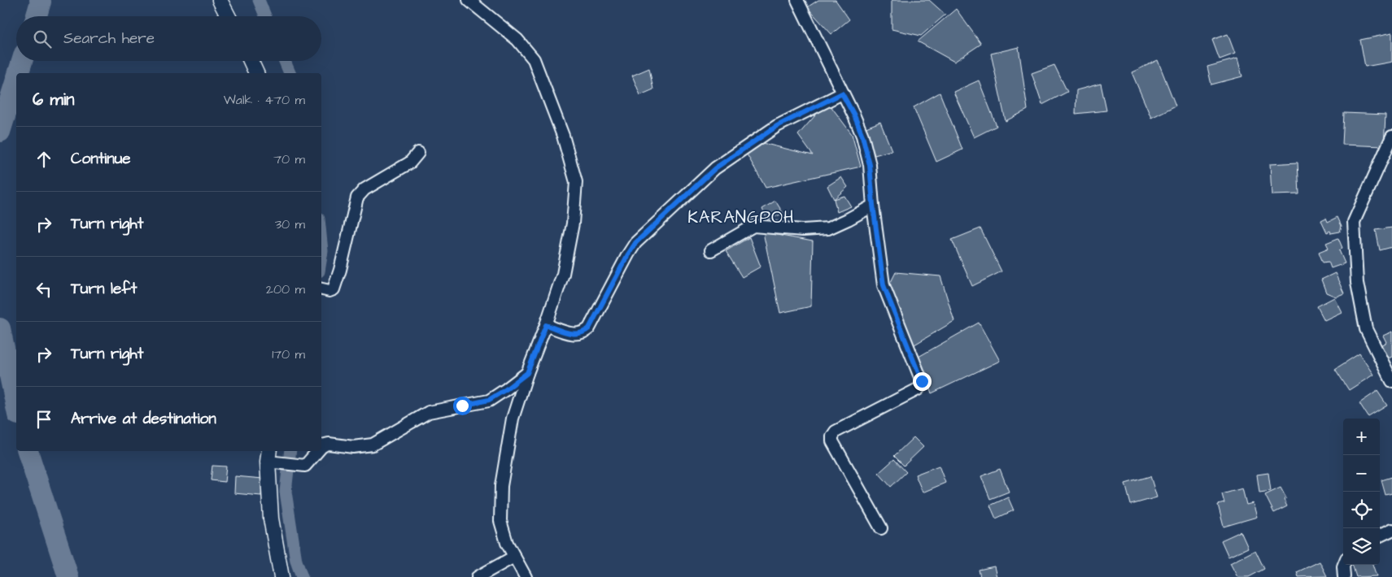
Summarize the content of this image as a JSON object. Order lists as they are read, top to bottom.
{
  "districts": ["KARANGPOH"],
  "page": {
    "search": "Search here",
    "heading": ["6 min", "Walk · 470 m"],
    "list": [
      ["Continue", "70 m"],
      ["Turn right", "30 m"],
      ["Turn left", "200 m"],
      ["Turn right", "170 m"],
      "Arrive at destination"
    ],
    "map_buttons": ["+", "−"]
  }
}
